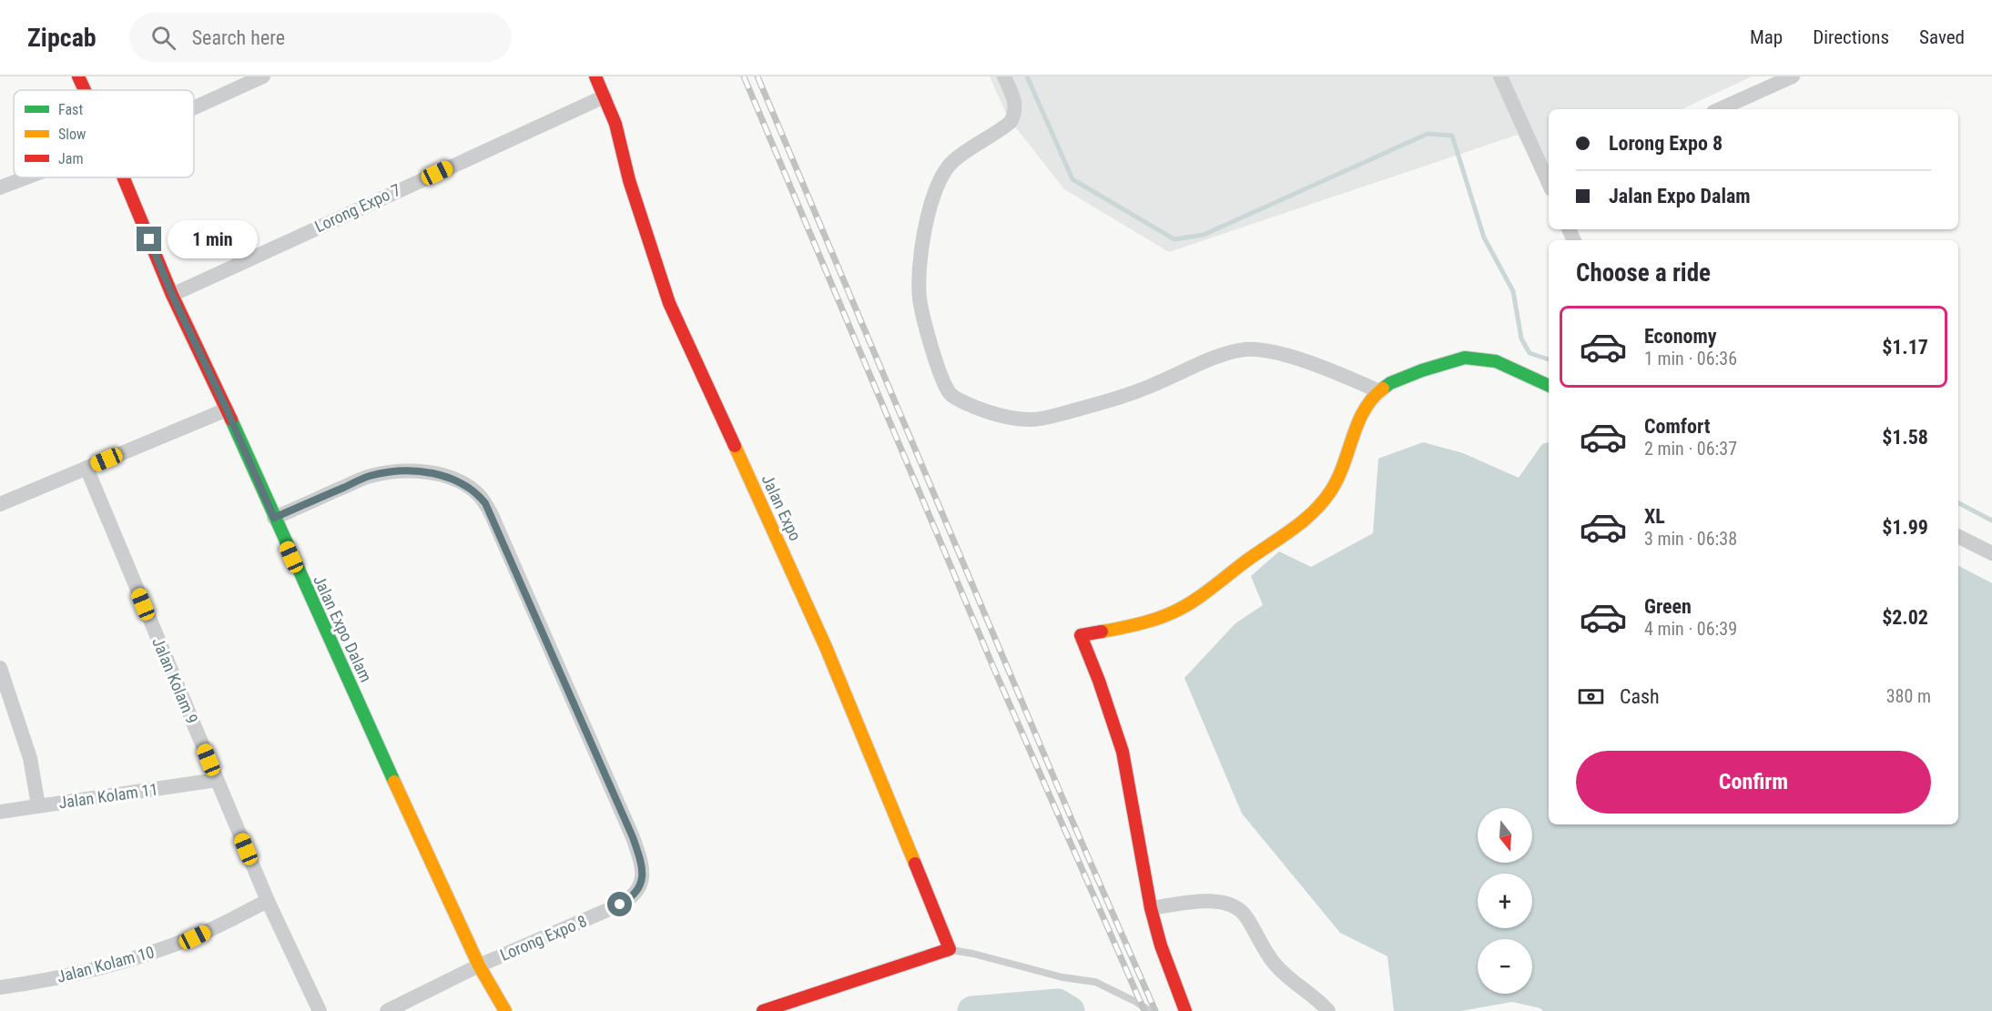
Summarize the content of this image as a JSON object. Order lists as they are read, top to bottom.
{
  "streets": {
    "street": [
      "Lorong Expo 7",
      "Jalan Expo",
      "Jalan Expo Dalam",
      "Jalan Kolam 9",
      "Jalan Kolam 11",
      "Lorong Expo 8",
      "Jalan Kolam 10"
    ]
  },
  "crossings": [
    ["Lorong Expo 7", "Jalan Expo"],
    ["Lorong Expo 7", "Jalan Expo Dalam"],
    ["Jalan Expo Dalam", "Lorong Expo 8"],
    ["Jalan Kolam 9", "Jalan Kolam 11"],
    ["Jalan Kolam 9", "Jalan Kolam 10"]
  ],
  "legend": ["Fast", "Slow", "Jam"],
  "north": "bottom",
  "page": {
    "header": "Zipcab",
    "search": "Search here",
    "nav": ["Map", "Directions", "Saved"],
    "banner": ["Lorong Expo 8", "Jalan Expo Dalam"],
    "bubble": "1 min",
    "heading": "Choose a ride",
    "list": [
      {
        "name": "Economy",
        "note": "1 min · 06:36",
        "value": "$1.17"
      },
      {
        "name": "Comfort",
        "note": "2 min · 06:37",
        "value": "$1.58"
      },
      {
        "name": "XL",
        "note": "3 min · 06:38",
        "value": "$1.99"
      },
      {
        "name": "Green",
        "note": "4 min · 06:39",
        "value": "$2.02"
      }
    ],
    "pay": ["Cash", "380 m"],
    "buttons": "Confirm",
    "map_buttons": ["+", "−"]
  }
}
